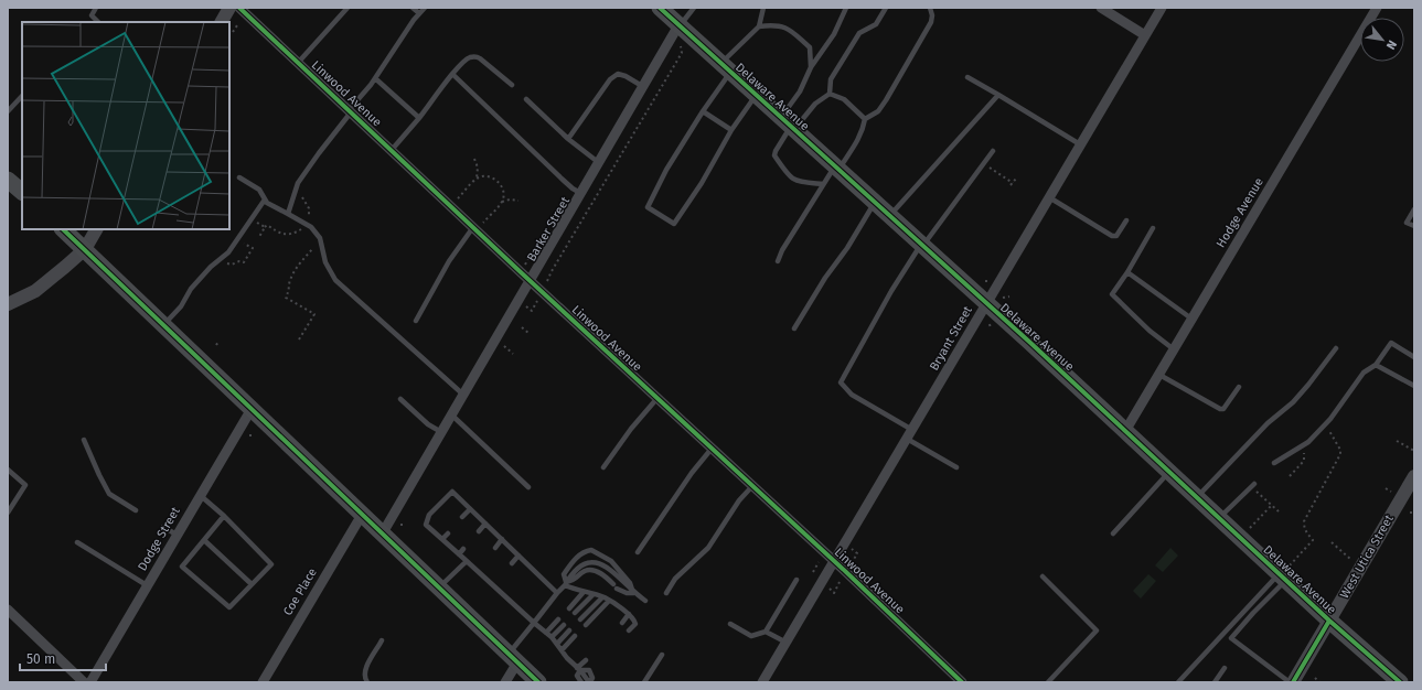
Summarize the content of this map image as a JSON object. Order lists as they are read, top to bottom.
{
  "streets": {
    "main road": ["Delaware Avenue"],
    "street": [
      "Linwood Avenue",
      "Hodge Avenue",
      "Barker Street",
      "Bryant Street",
      "Dodge Street",
      "West Utica Street",
      "Coe Place"
    ]
  },
  "crossings": [
    ["Linwood Avenue", "Barker Street"],
    ["Linwood Avenue", "Bryant Street"],
    ["Delaware Avenue", "Hodge Avenue"],
    ["Delaware Avenue", "Barker Street"],
    ["Delaware Avenue", "Bryant Street"],
    ["Delaware Avenue", "West Utica Street"]
  ],
  "scale_bar": "50 m",
  "north": "bottom right"
}
